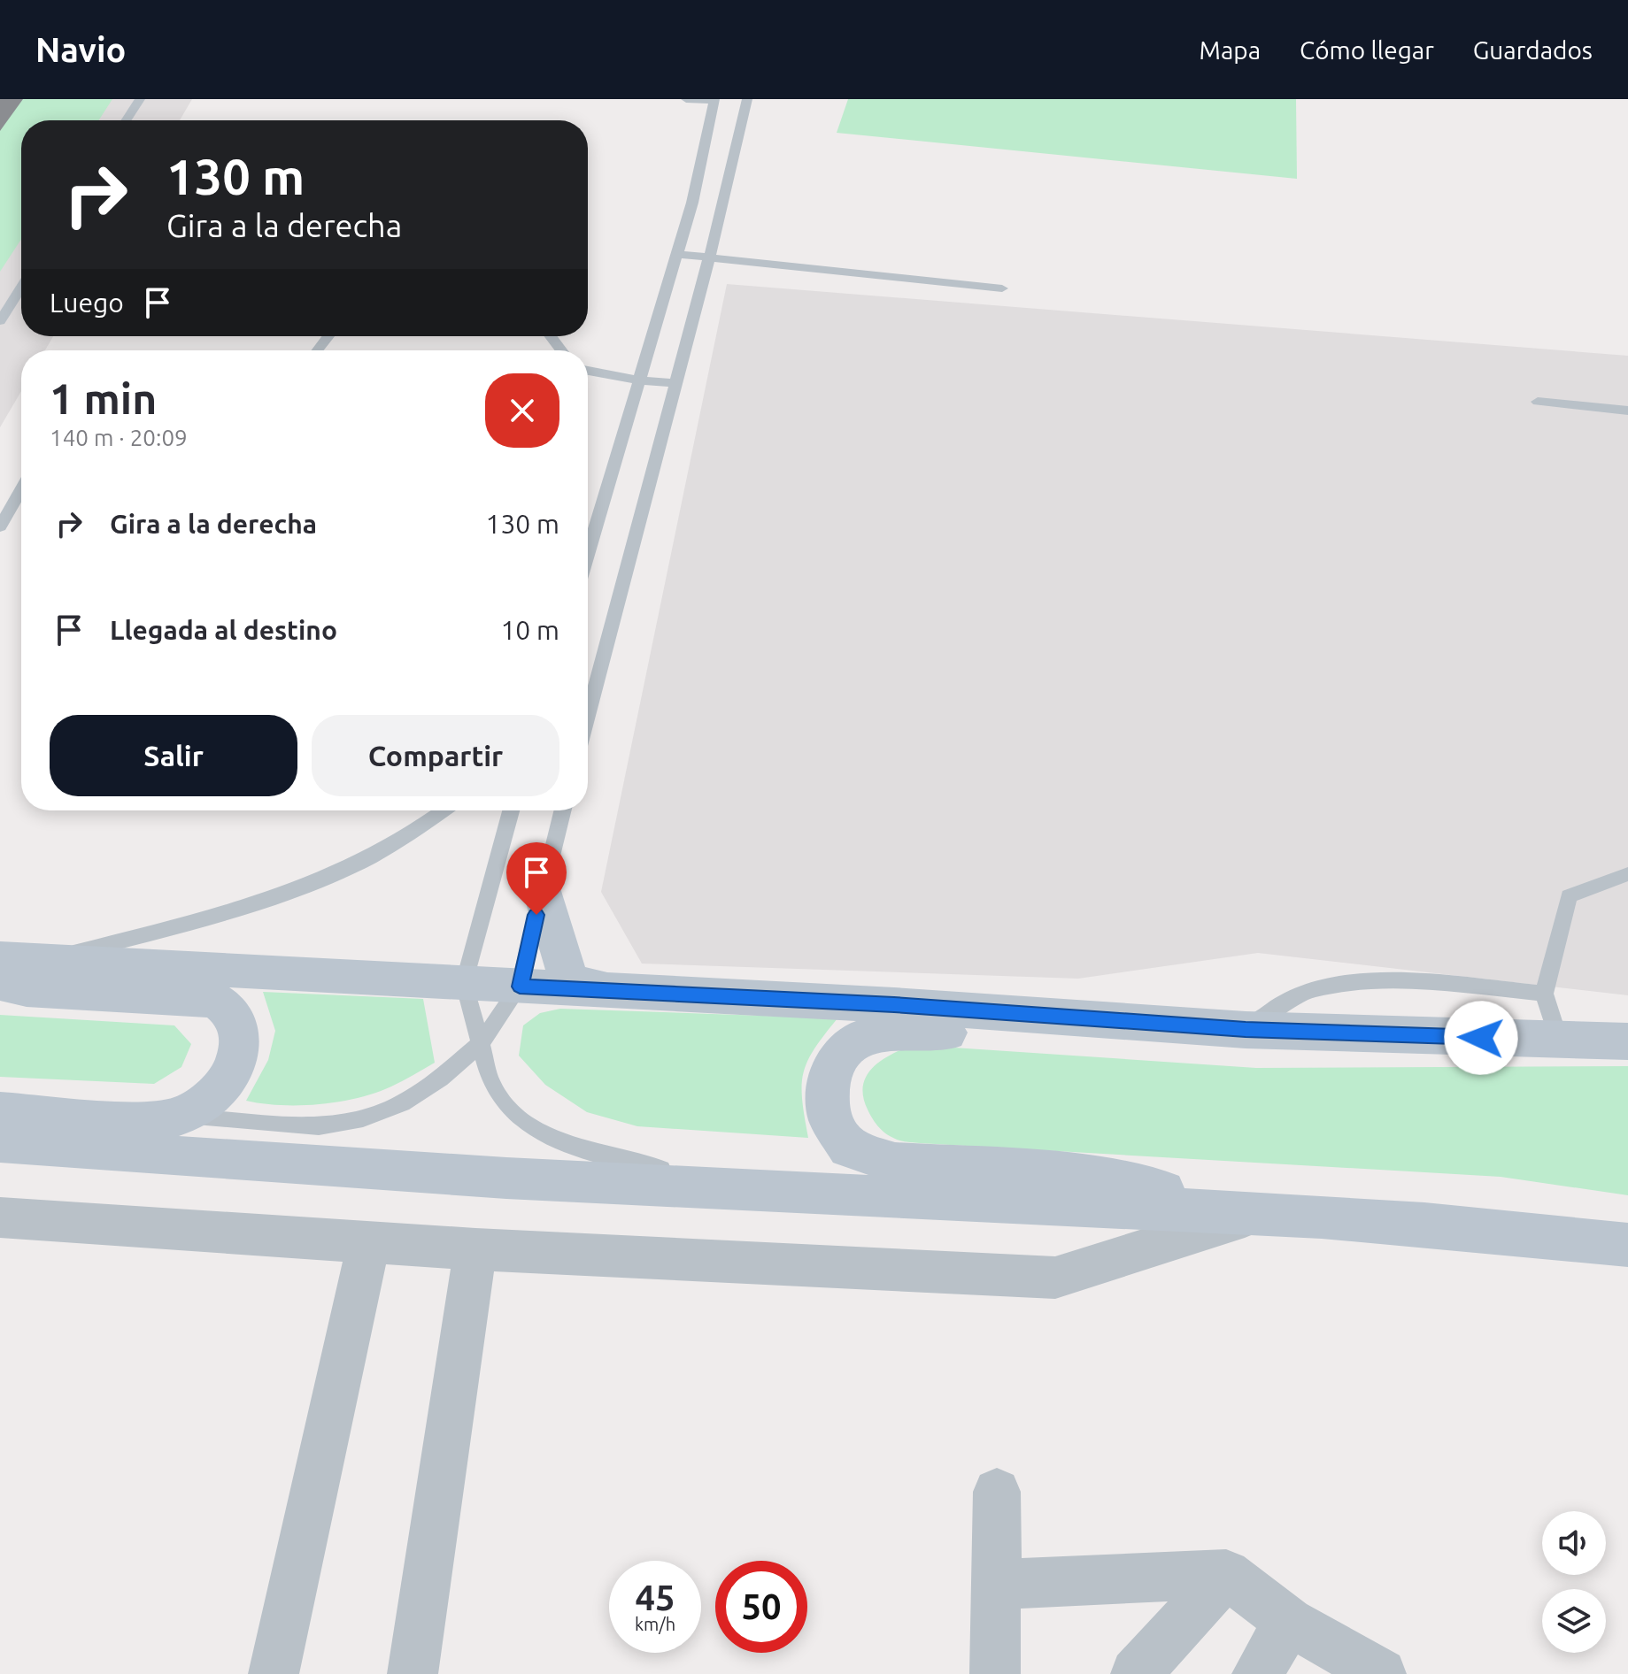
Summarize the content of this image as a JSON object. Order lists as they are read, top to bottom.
{
  "page": {
    "header": "Navio",
    "nav": ["Mapa", "Cómo llegar", "Guardados"],
    "turn": ["130 m", "Gira a la derecha"],
    "then": "Luego",
    "heading": ["1 min", "140 m · 20:09"],
    "list": [
      {
        "name": "Gira a la derecha",
        "value": "130 m"
      },
      {
        "name": "Llegada al destino",
        "value": "10 m"
      }
    ],
    "buttons": ["Salir", "Compartir"],
    "speed": "45 km/h",
    "limit": "50"
  }
}
